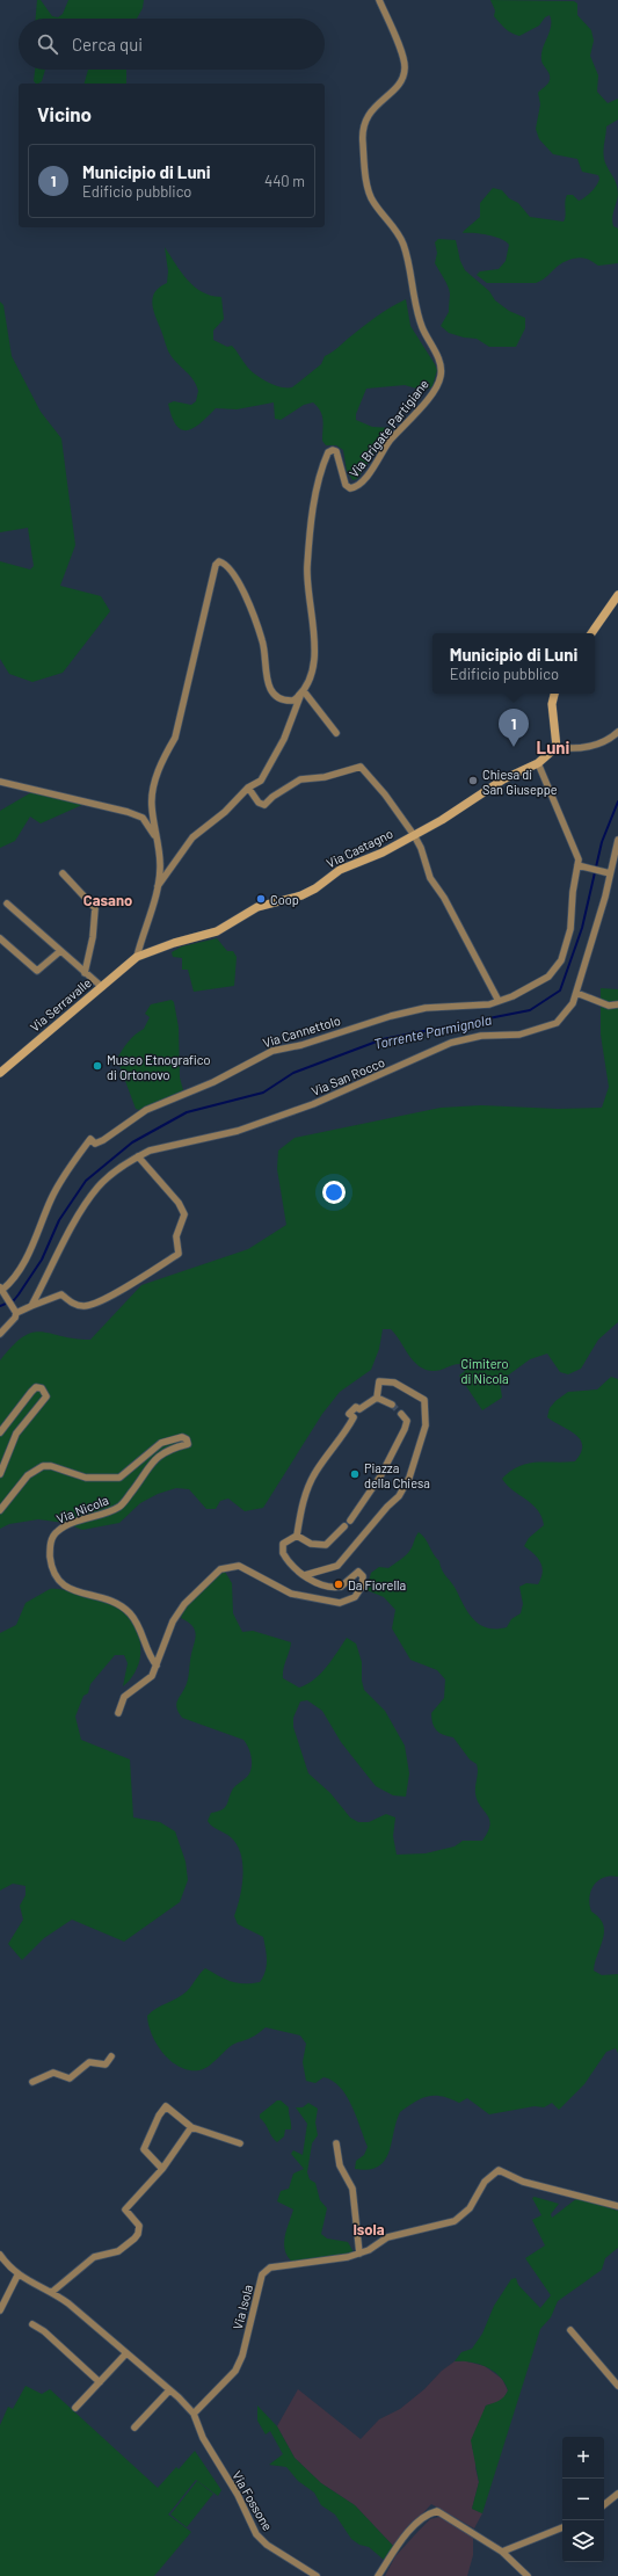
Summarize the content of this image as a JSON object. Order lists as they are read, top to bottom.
{
  "streets": {
    "street": [
      "Via Brigate Partigiane",
      "Via Castagno",
      "Via Serravalle",
      "Via Cannettolo",
      "Via San Rocco",
      "Via Nicola",
      "Via Isola",
      "Via Fossone"
    ]
  },
  "crossings": [
    ["Via Castagno", "Via Serravalle"],
    ["Via Isola", "Via Fossone"]
  ],
  "districts": ["Luni", "Casano", "Isola"],
  "water": ["Torrente Parmignola"],
  "parks": ["Cimitero di Nicola"],
  "places": [
    "Chiesa di San Giuseppe",
    "Coop",
    "Museo Etnografico di Ortonovo",
    "Piazza della Chiesa",
    "Da Fiorella"
  ],
  "page": {
    "search": "Cerca qui",
    "heading": "Vicino",
    "list": [
      {
        "mark": "1",
        "name": "Municipio di Luni",
        "note": "Edificio pubblico",
        "value": "440 m"
      }
    ],
    "popup": ["Municipio di Luni", "Edificio pubblico"],
    "pins": "1",
    "map_buttons": ["+", "−"]
  }
}
